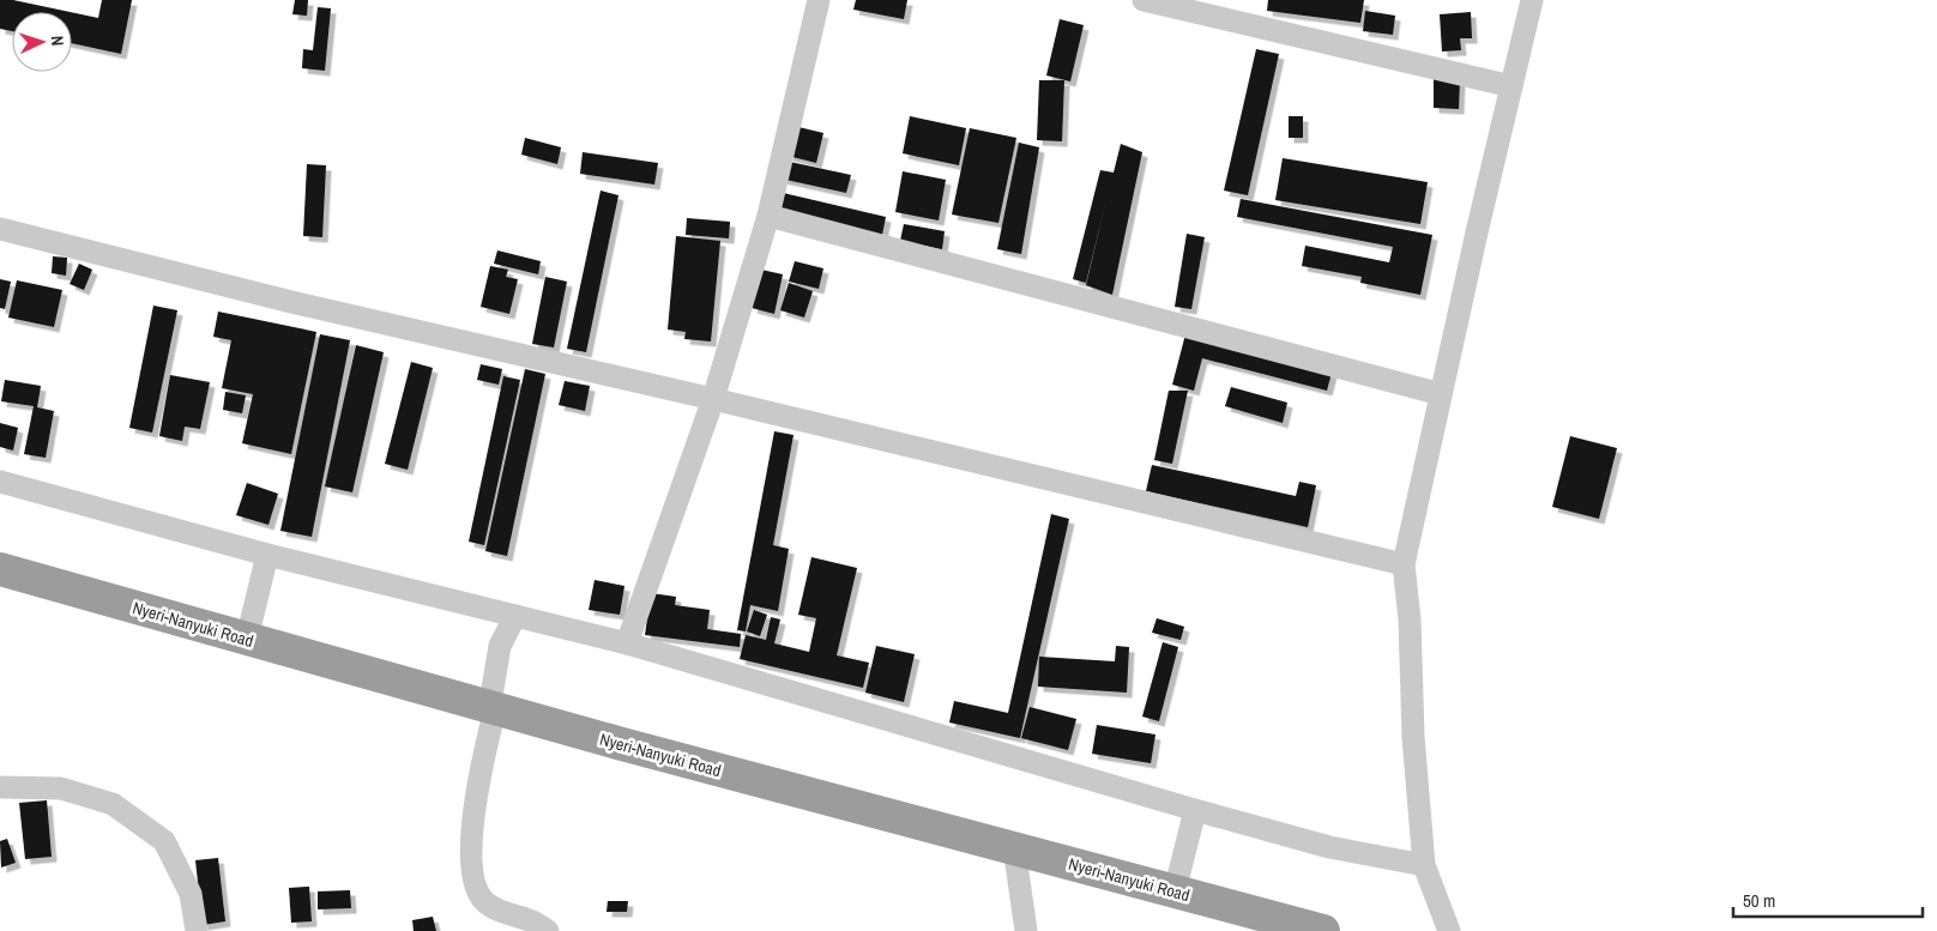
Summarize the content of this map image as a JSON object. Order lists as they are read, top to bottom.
{
  "streets": {
    "highway": ["Nyeri-Nanyuki Road"]
  },
  "scale_bar": "50 m",
  "north": "right"
}
